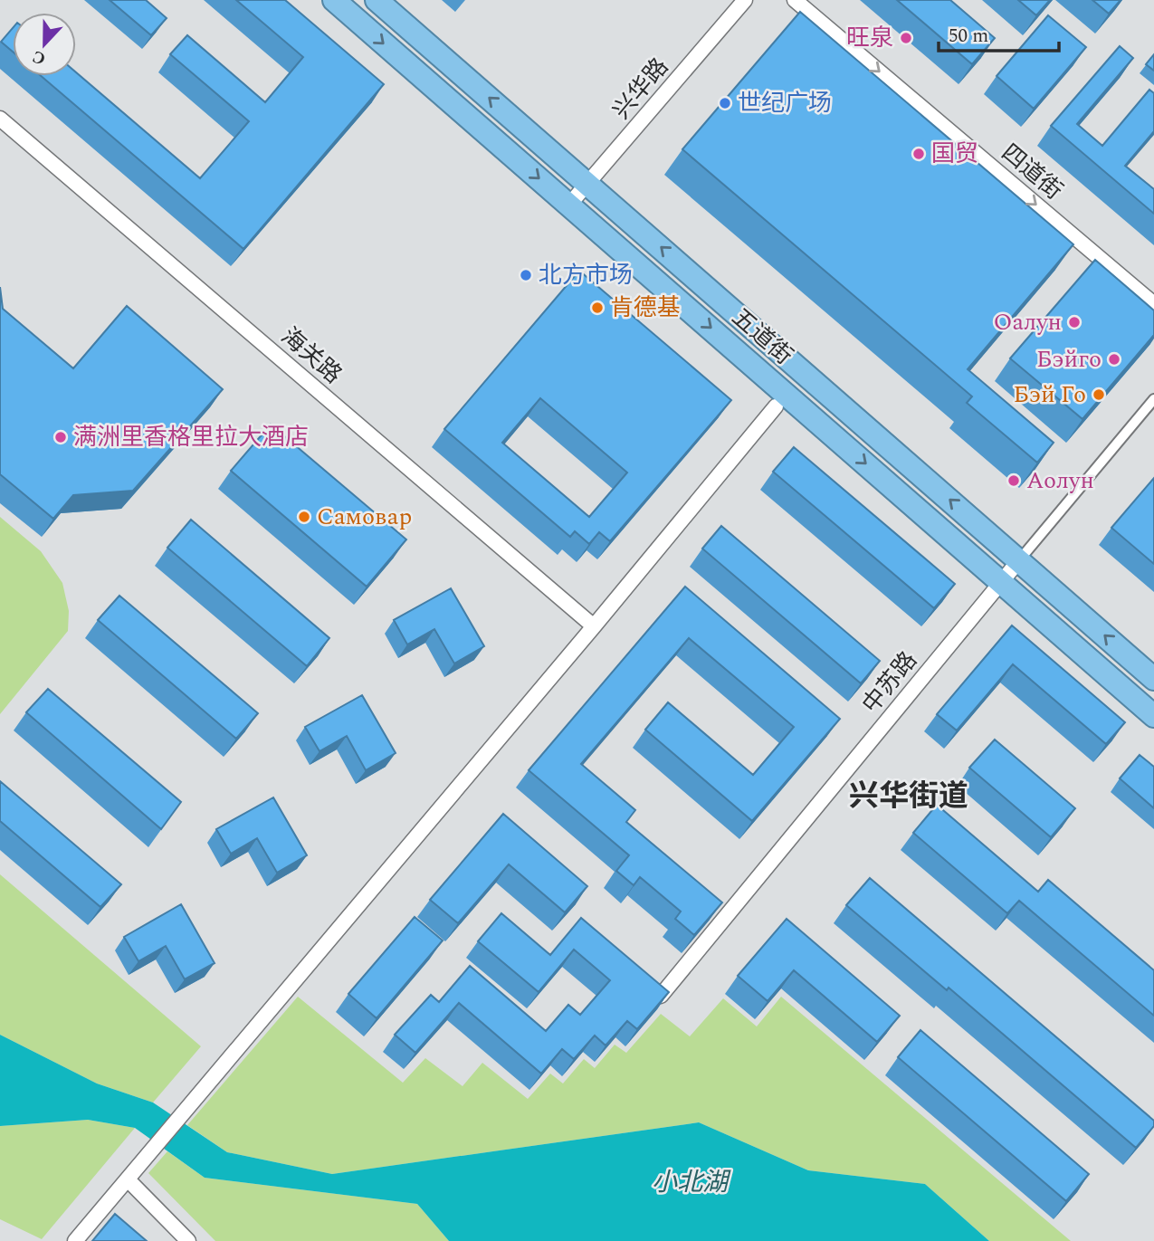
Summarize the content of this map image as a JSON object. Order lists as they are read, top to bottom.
{
  "streets": {
    "highway": ["五道街"],
    "street": [
      "兴华路",
      "四道街",
      "海关路",
      "中苏路"
    ]
  },
  "crossings": [
    ["兴华路", "五道街"],
    ["五道街", "中苏路"]
  ],
  "one_way": ["四道街"],
  "districts": ["兴华街道"],
  "water": ["小北湖"],
  "places": [
    "旺泉",
    "世纪广场",
    "国贸",
    "北方市场",
    "肯德基",
    "Оалун",
    "Бэйго",
    "Бэй Го",
    "满洲里香格里拉大酒店",
    "Аолун",
    "Самовар"
  ],
  "scale_bar": "50 m",
  "north": "bottom"
}
